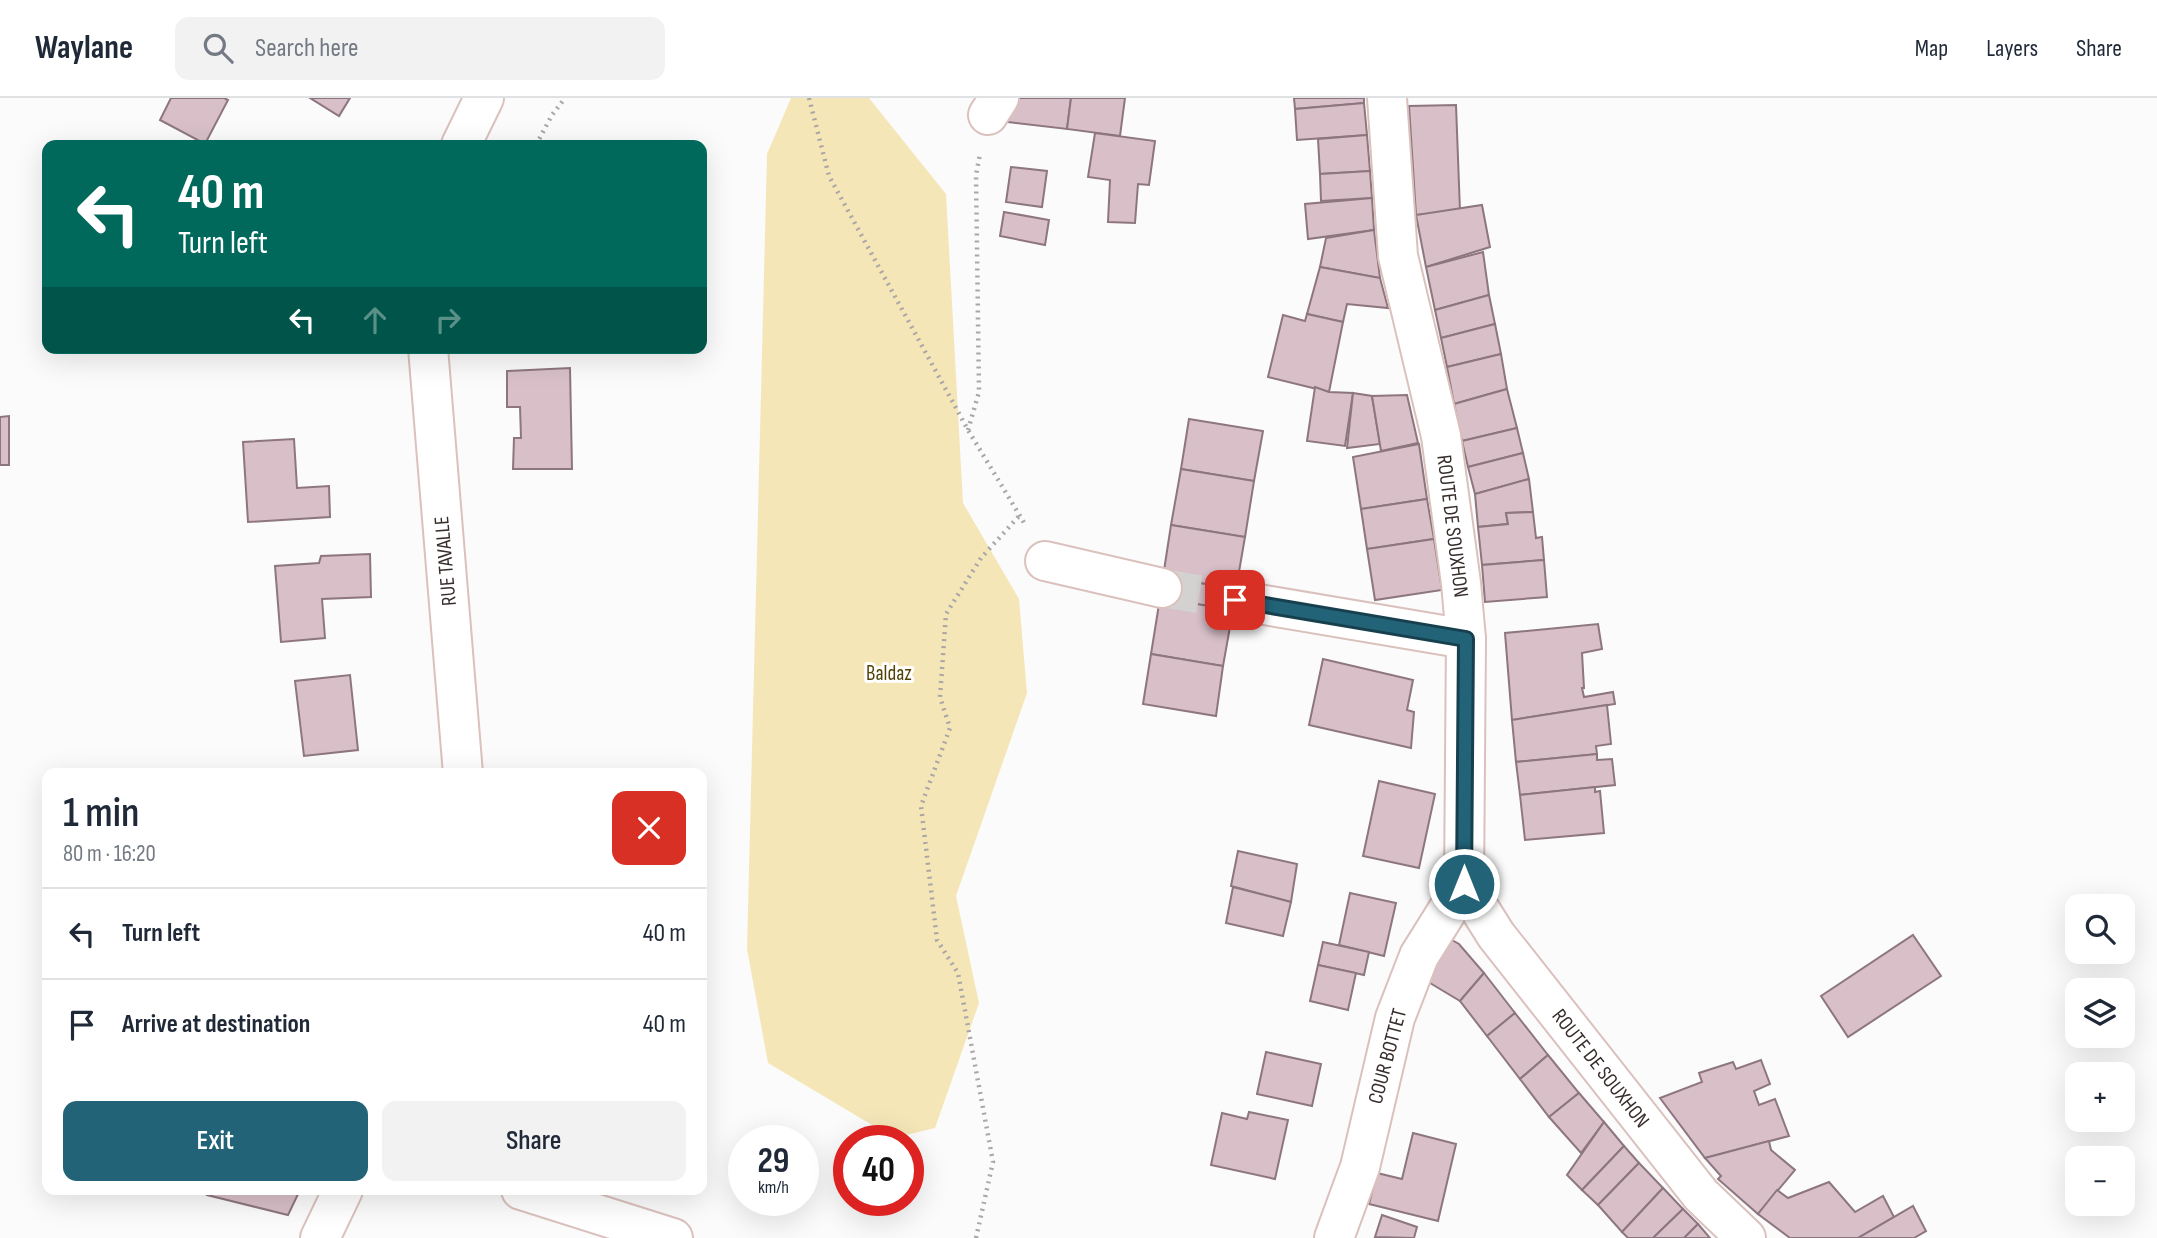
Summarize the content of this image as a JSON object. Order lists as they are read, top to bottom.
{
  "streets": {
    "street": ["ROUTE DE SOUXHON", "RUE TAVALLE", "COUR BOTTET"]
  },
  "crossings": [
    ["ROUTE DE SOUXHON", "COUR BOTTET"]
  ],
  "parks": ["Baldaz"],
  "page": {
    "header": "Waylane",
    "search": "Search here",
    "nav": ["Map", "Layers", "Share"],
    "turn": ["40 m", "Turn left"],
    "heading": ["1 min", "80 m · 16:20"],
    "list": [
      {
        "name": "Turn left",
        "value": "40 m"
      },
      {
        "name": "Arrive at destination",
        "value": "40 m"
      }
    ],
    "map_buttons": ["+", "−"],
    "buttons": ["Exit", "Share"],
    "speed": "29 km/h",
    "limit": "40"
  }
}
